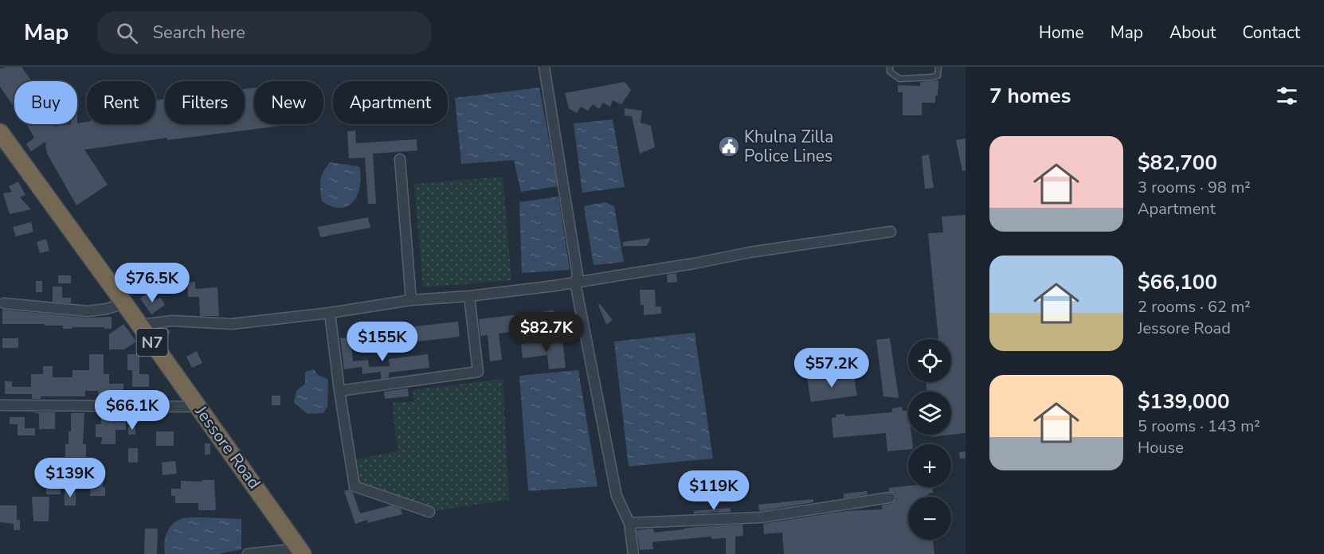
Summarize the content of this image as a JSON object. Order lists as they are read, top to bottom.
{
  "streets": {
    "highway": ["N7", "Jessore Road"]
  },
  "places": {
    "public building": ["Khulna Zilla Police Lines"]
  },
  "page": {
    "header": "Map",
    "search": "Search here",
    "nav": [
      "Home",
      "Map",
      "About",
      "Contact"
    ],
    "heading": "7 homes",
    "chip": [
      "Buy",
      "Rent",
      "Filters",
      "New",
      "Apartment"
    ],
    "list": [
      {
        "name": "$82,700",
        "note": "3 rooms · 98 m² · Apartment"
      },
      {
        "name": "$66,100",
        "note": "2 rooms · 62 m² · Jessore Road"
      },
      {
        "name": "$139,000",
        "note": "5 rooms · 143 m² · House"
      }
    ],
    "price": [
      "$76.5K",
      "$82.7K",
      "$155K",
      "$57.2K",
      "$66.1K",
      "$139K",
      "$119K"
    ],
    "map_buttons": ["+", "−"]
  }
}
